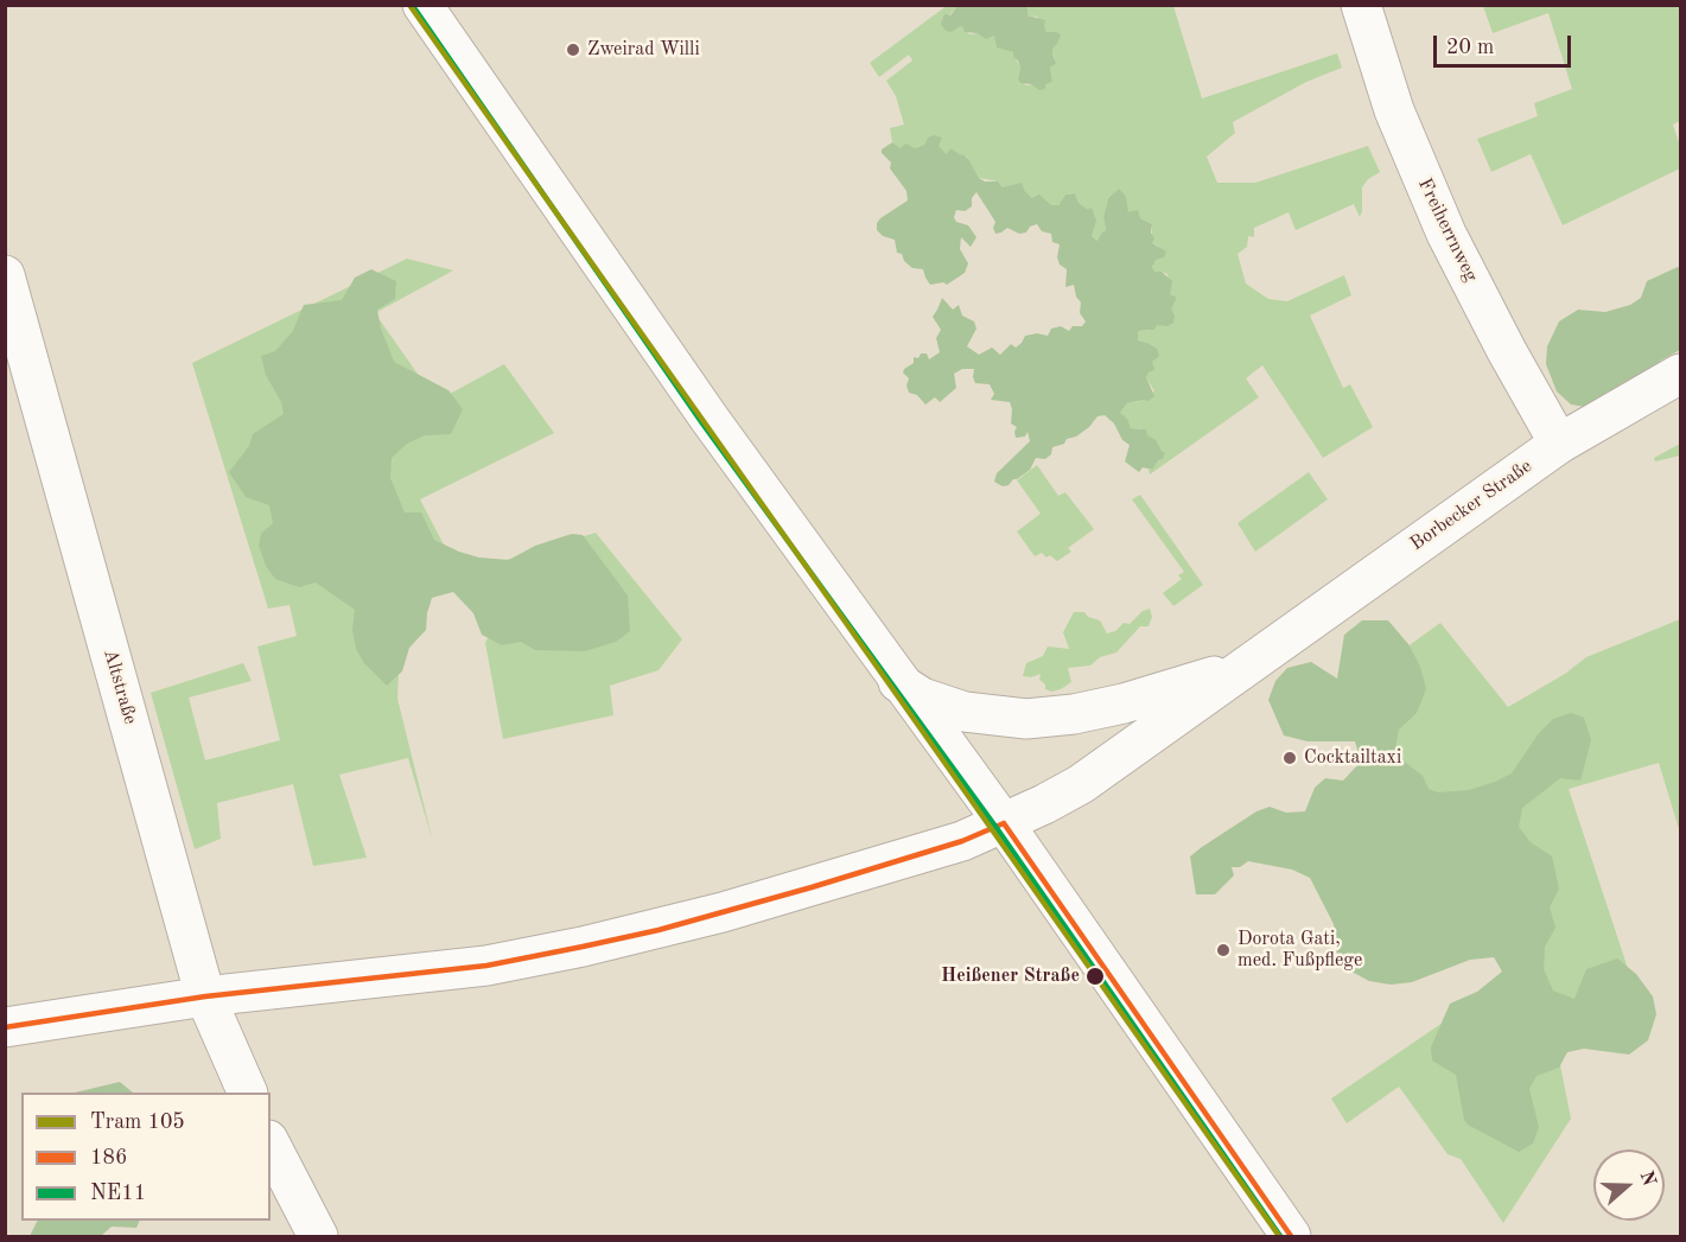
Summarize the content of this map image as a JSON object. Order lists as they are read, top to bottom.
{
  "streets": {
    "street": ["Freiherrnweg", "Borbecker Straße", "Altstraße"]
  },
  "crossings": [
    ["Freiherrnweg", "Borbecker Straße"]
  ],
  "places": [
    "Zweirad Willi",
    "Cocktailtaxi",
    "Dorota Gati, med. Fußpflege",
    "Heißener Straße"
  ],
  "lines": ["tram line 105", "transit line NE11", "transit line 186"],
  "legend": ["Tram 105", "186", "NE11"],
  "scale_bar": "20 m",
  "north": "right"
}
